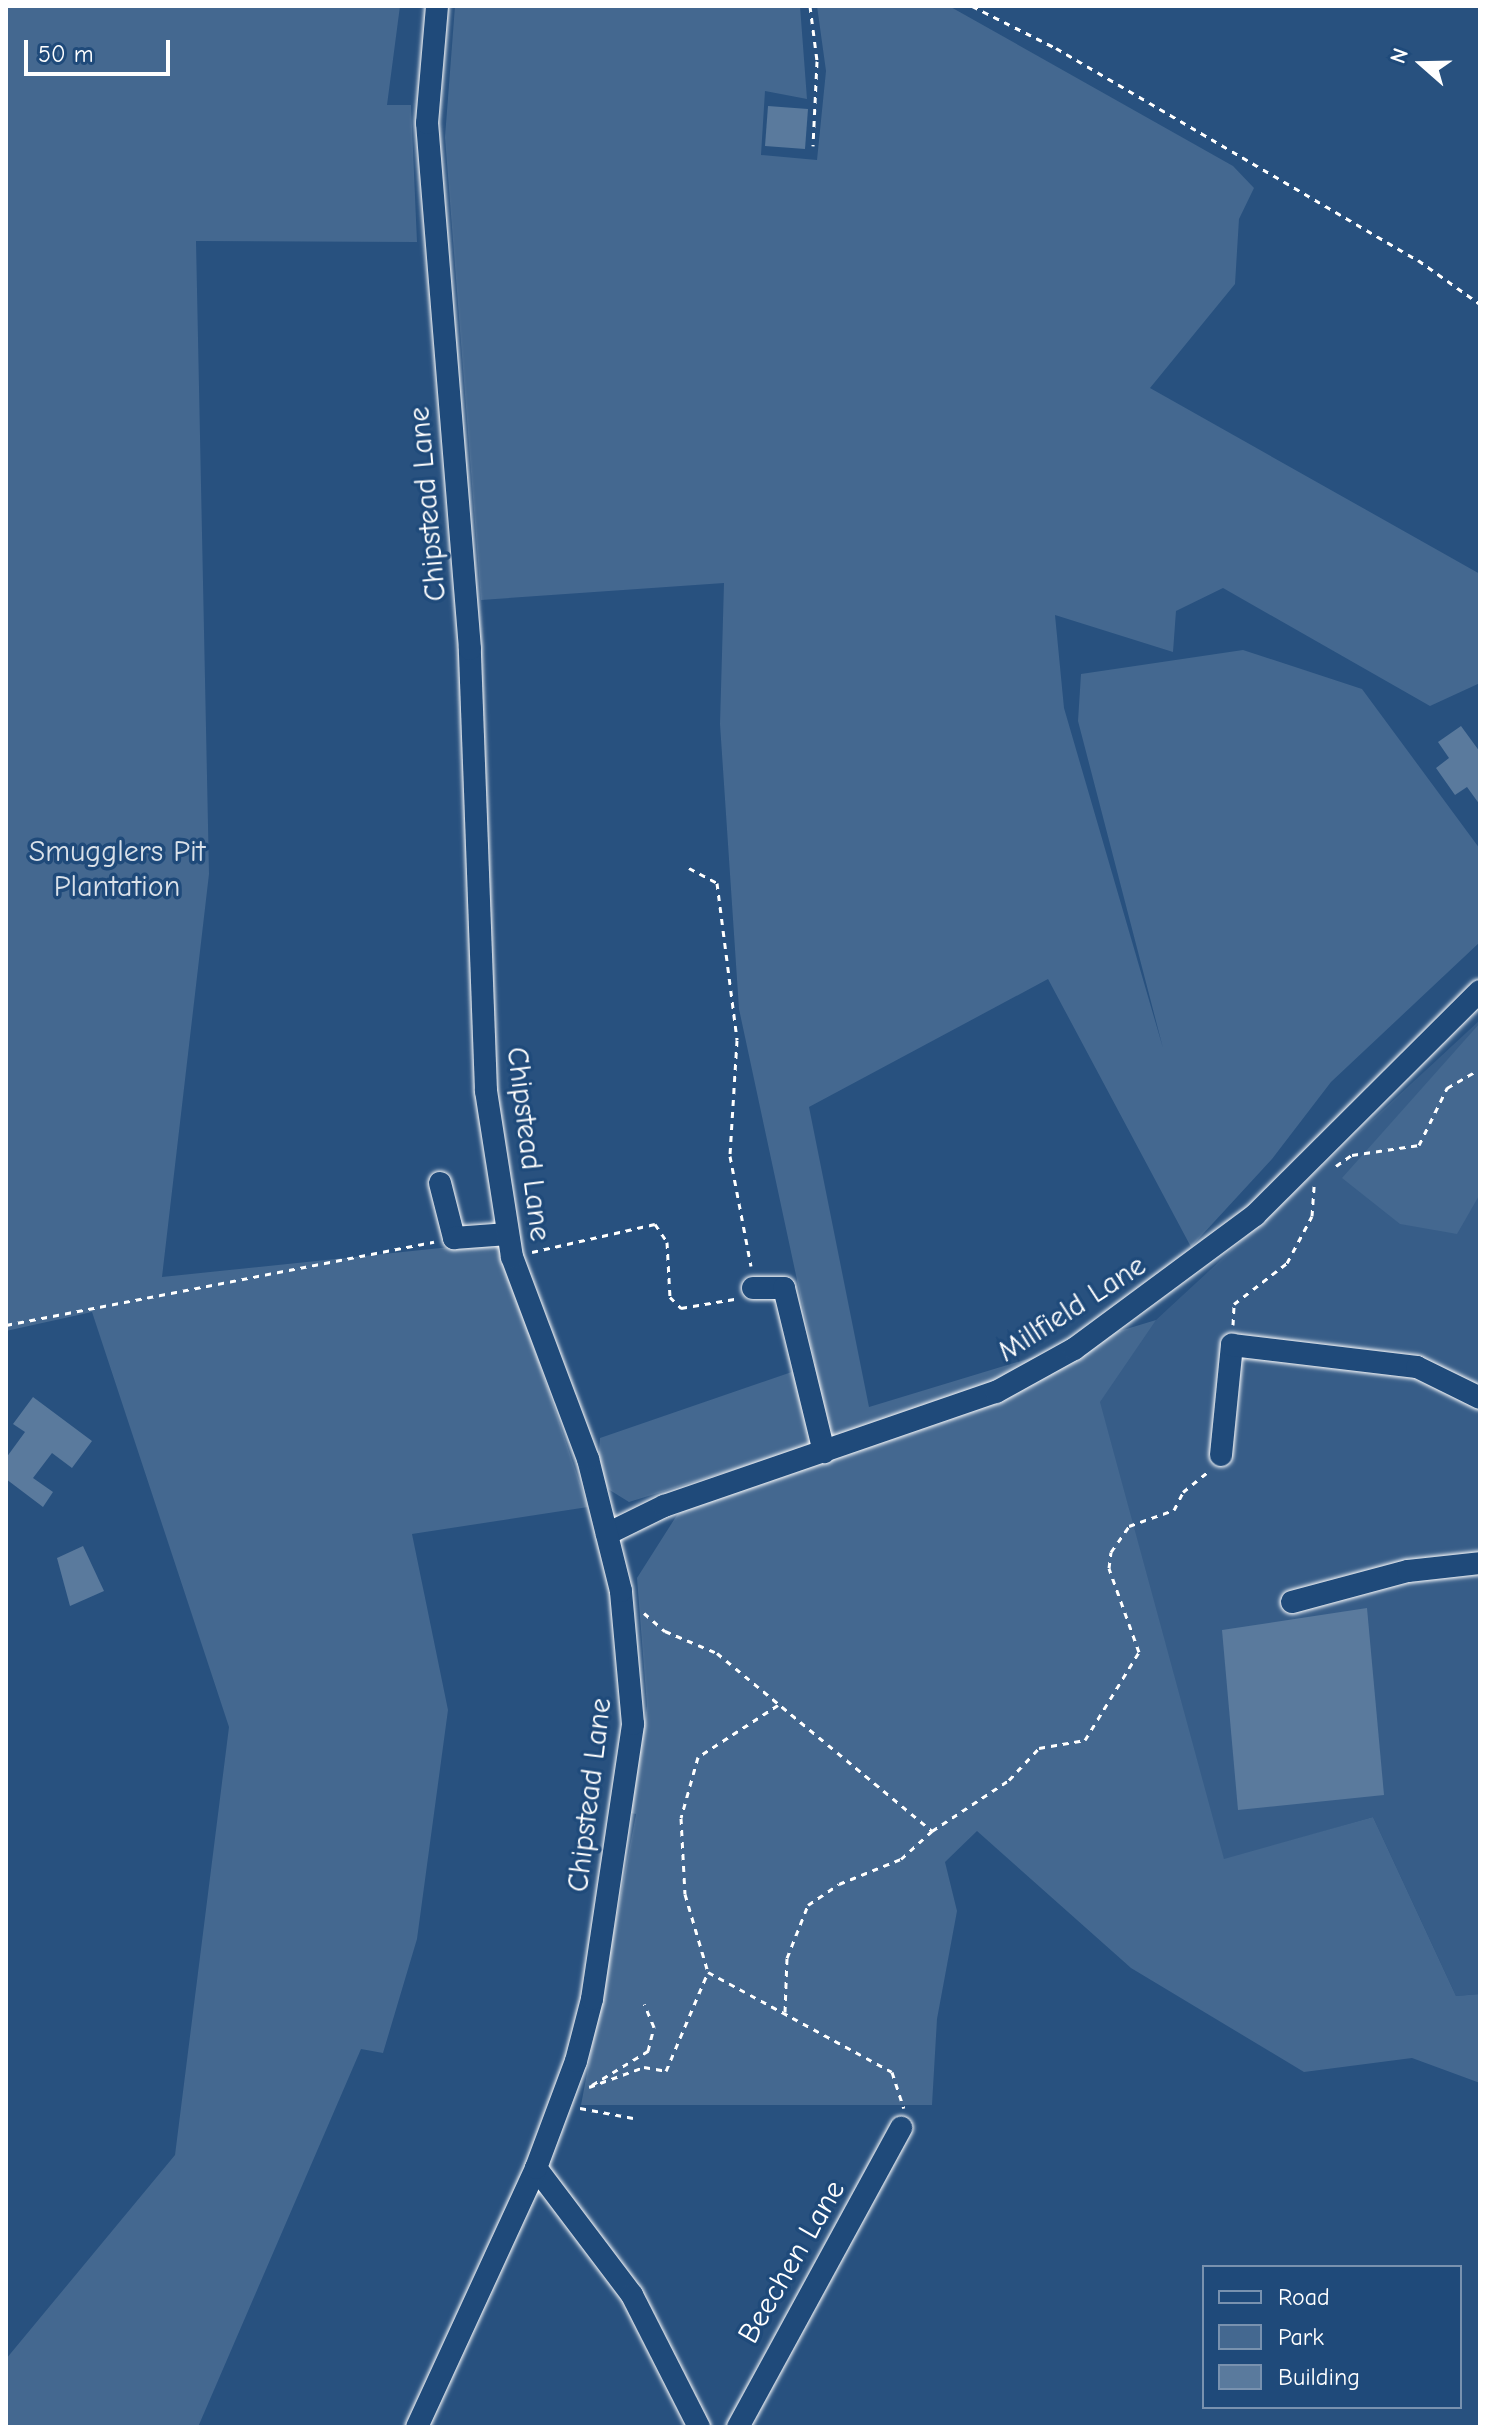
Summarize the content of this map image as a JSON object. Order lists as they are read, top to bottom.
{
  "streets": {
    "street": ["Chipstead Lane", "Millfield Lane", "Beechen Lane"]
  },
  "crossings": [
    ["Chipstead Lane", "Millfield Lane"]
  ],
  "parks": ["Smugglers Pit Plantation"],
  "legend": ["Road", "Park", "Building"],
  "scale_bar": "50 m",
  "north": "left"
}
